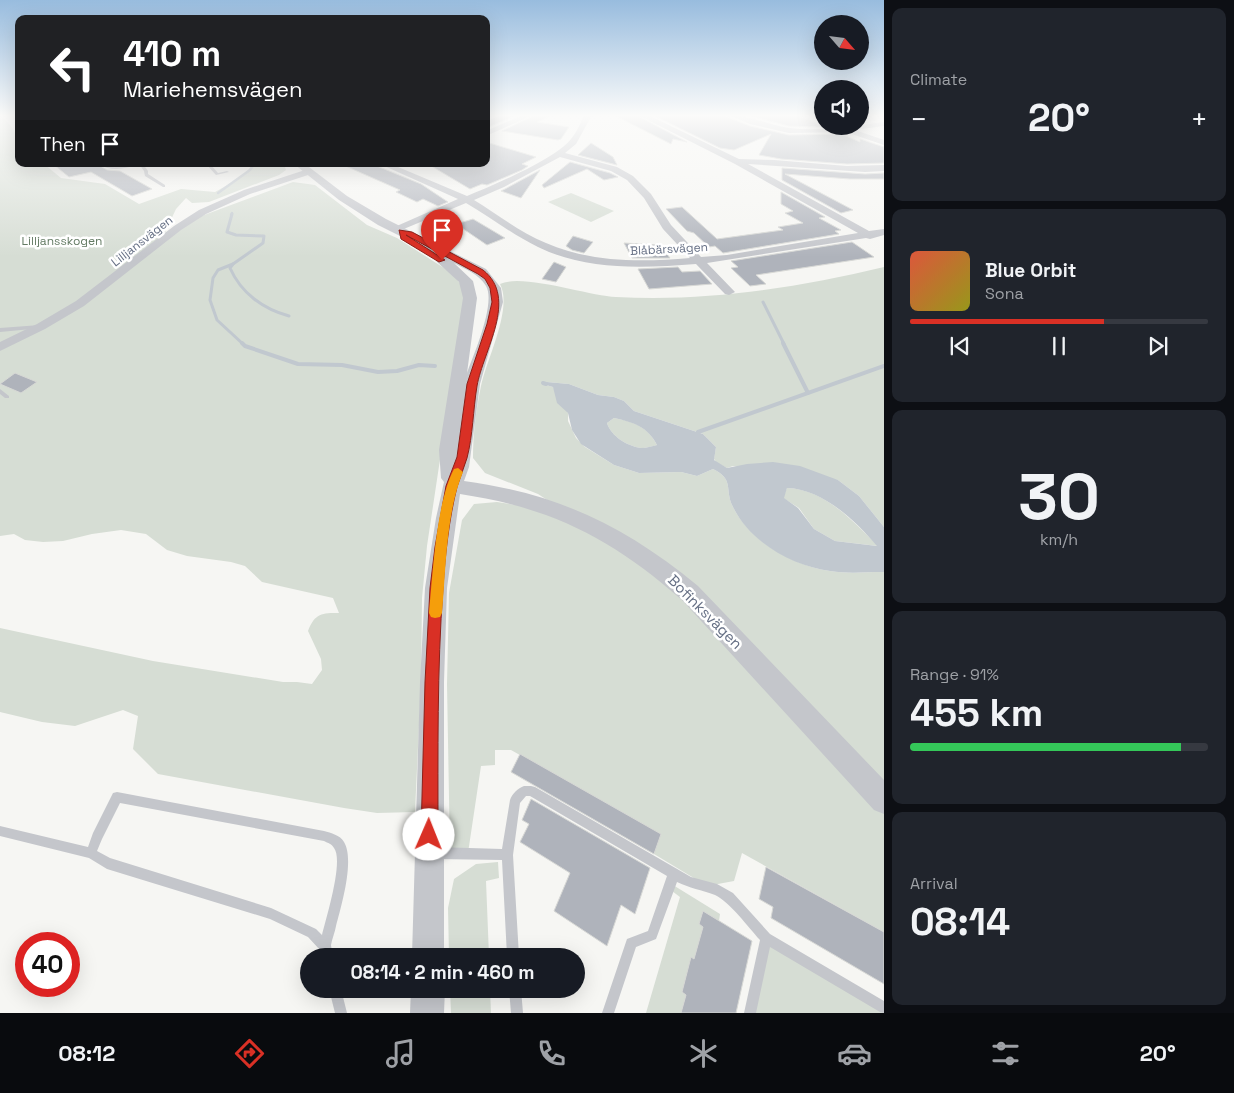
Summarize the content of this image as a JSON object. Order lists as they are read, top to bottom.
{
  "streets": {
    "street": ["Lilljansvägen", "Blåbärsvägen", "Bofinksvägen"]
  },
  "parks": ["Lilljansskogen"],
  "north": "bottom right",
  "page": {
    "tile": [
      "Climate",
      ["30", "km/h"],
      ["Range · 91%", "455 km"],
      ["Arrival", "08:14"]
    ],
    "turn": ["410 m", "Mariehemsvägen"],
    "heat": ["−", "20°", "+"],
    "then": "Then",
    "song": ["Blue Orbit", "Sona"],
    "limit": "40",
    "trip": "08:14 · 2 min · 460 m",
    "tabs": ["08:12", "20°"]
  }
}
